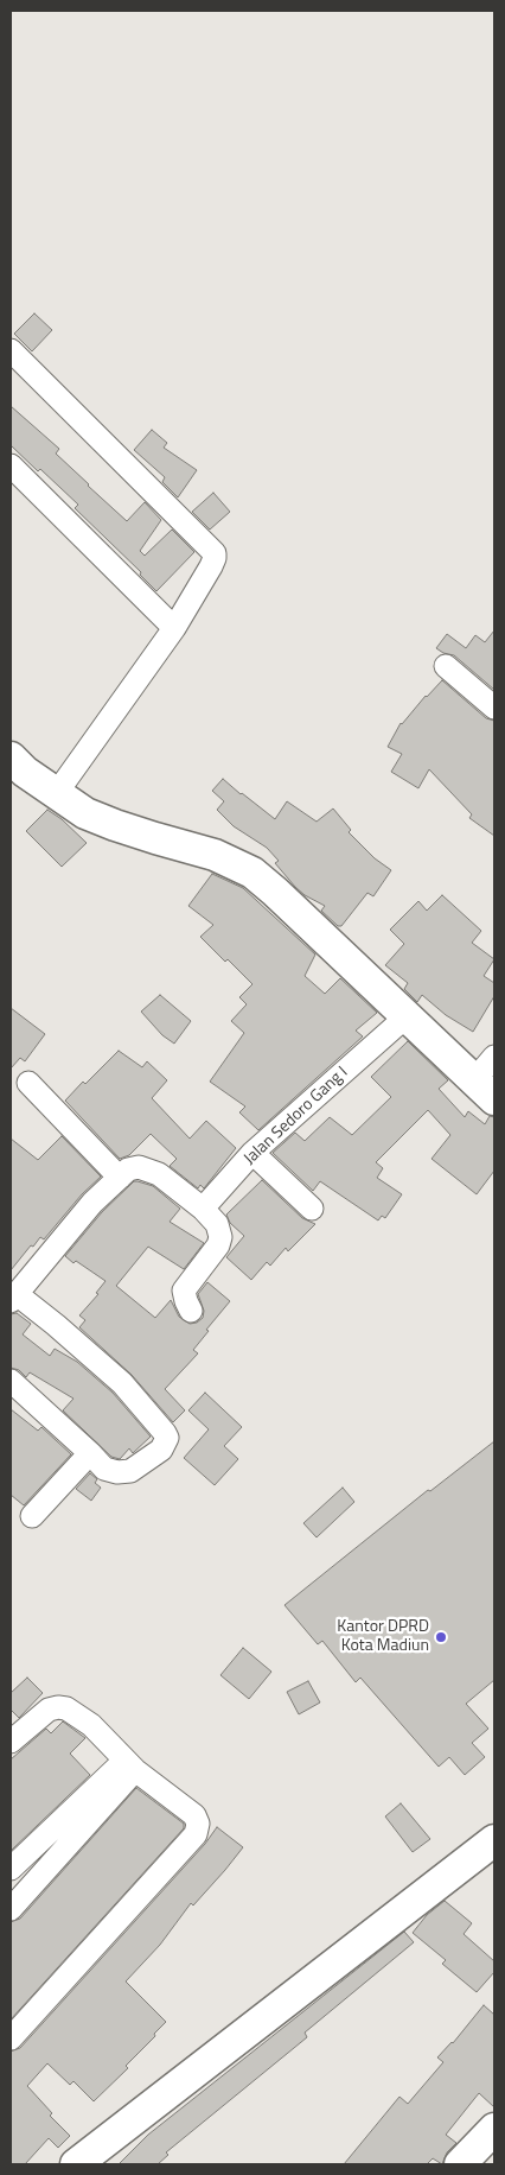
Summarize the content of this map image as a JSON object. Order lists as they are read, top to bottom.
{
  "streets": {
    "street": ["Jalan Sedoro Gang I"]
  },
  "places": ["Kantor DPRD Kota Madiun"]
}
